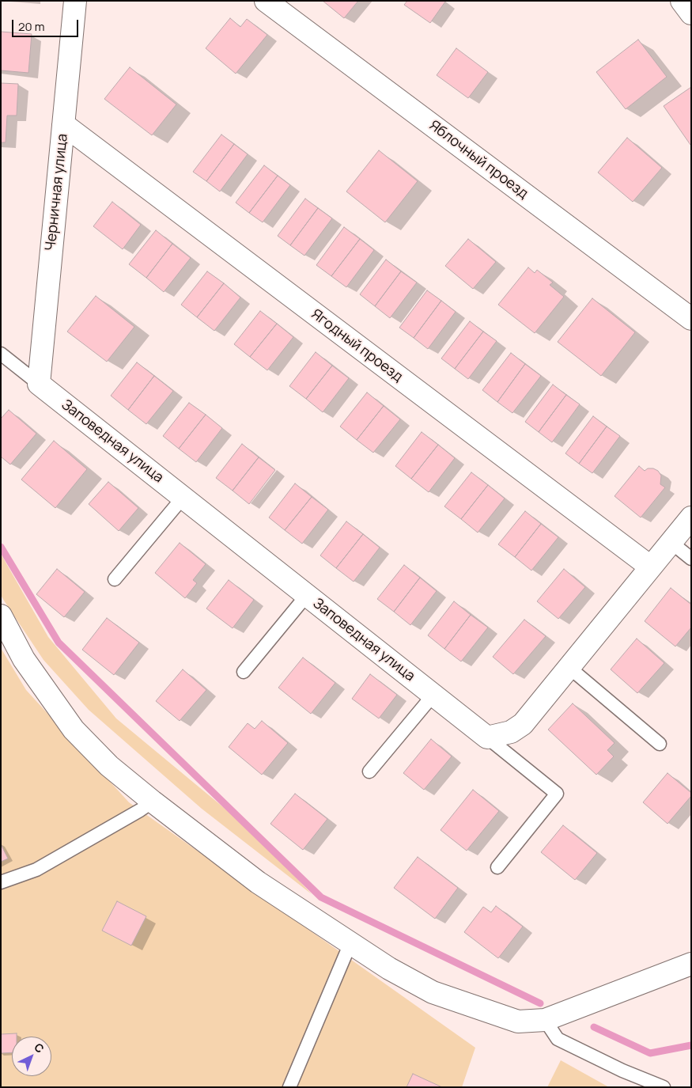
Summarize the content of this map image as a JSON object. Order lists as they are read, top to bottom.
{
  "streets": {
    "street": [
      "Яблочный проезд",
      "Черничная улица",
      "Ягодный проезд",
      "Заповедная улица"
    ]
  },
  "crossings": [
    ["Черничная улица", "Ягодный проезд"],
    ["Черничная улица", "Заповедная улица"]
  ],
  "scale_bar": "20 m",
  "north": "top right"
}
